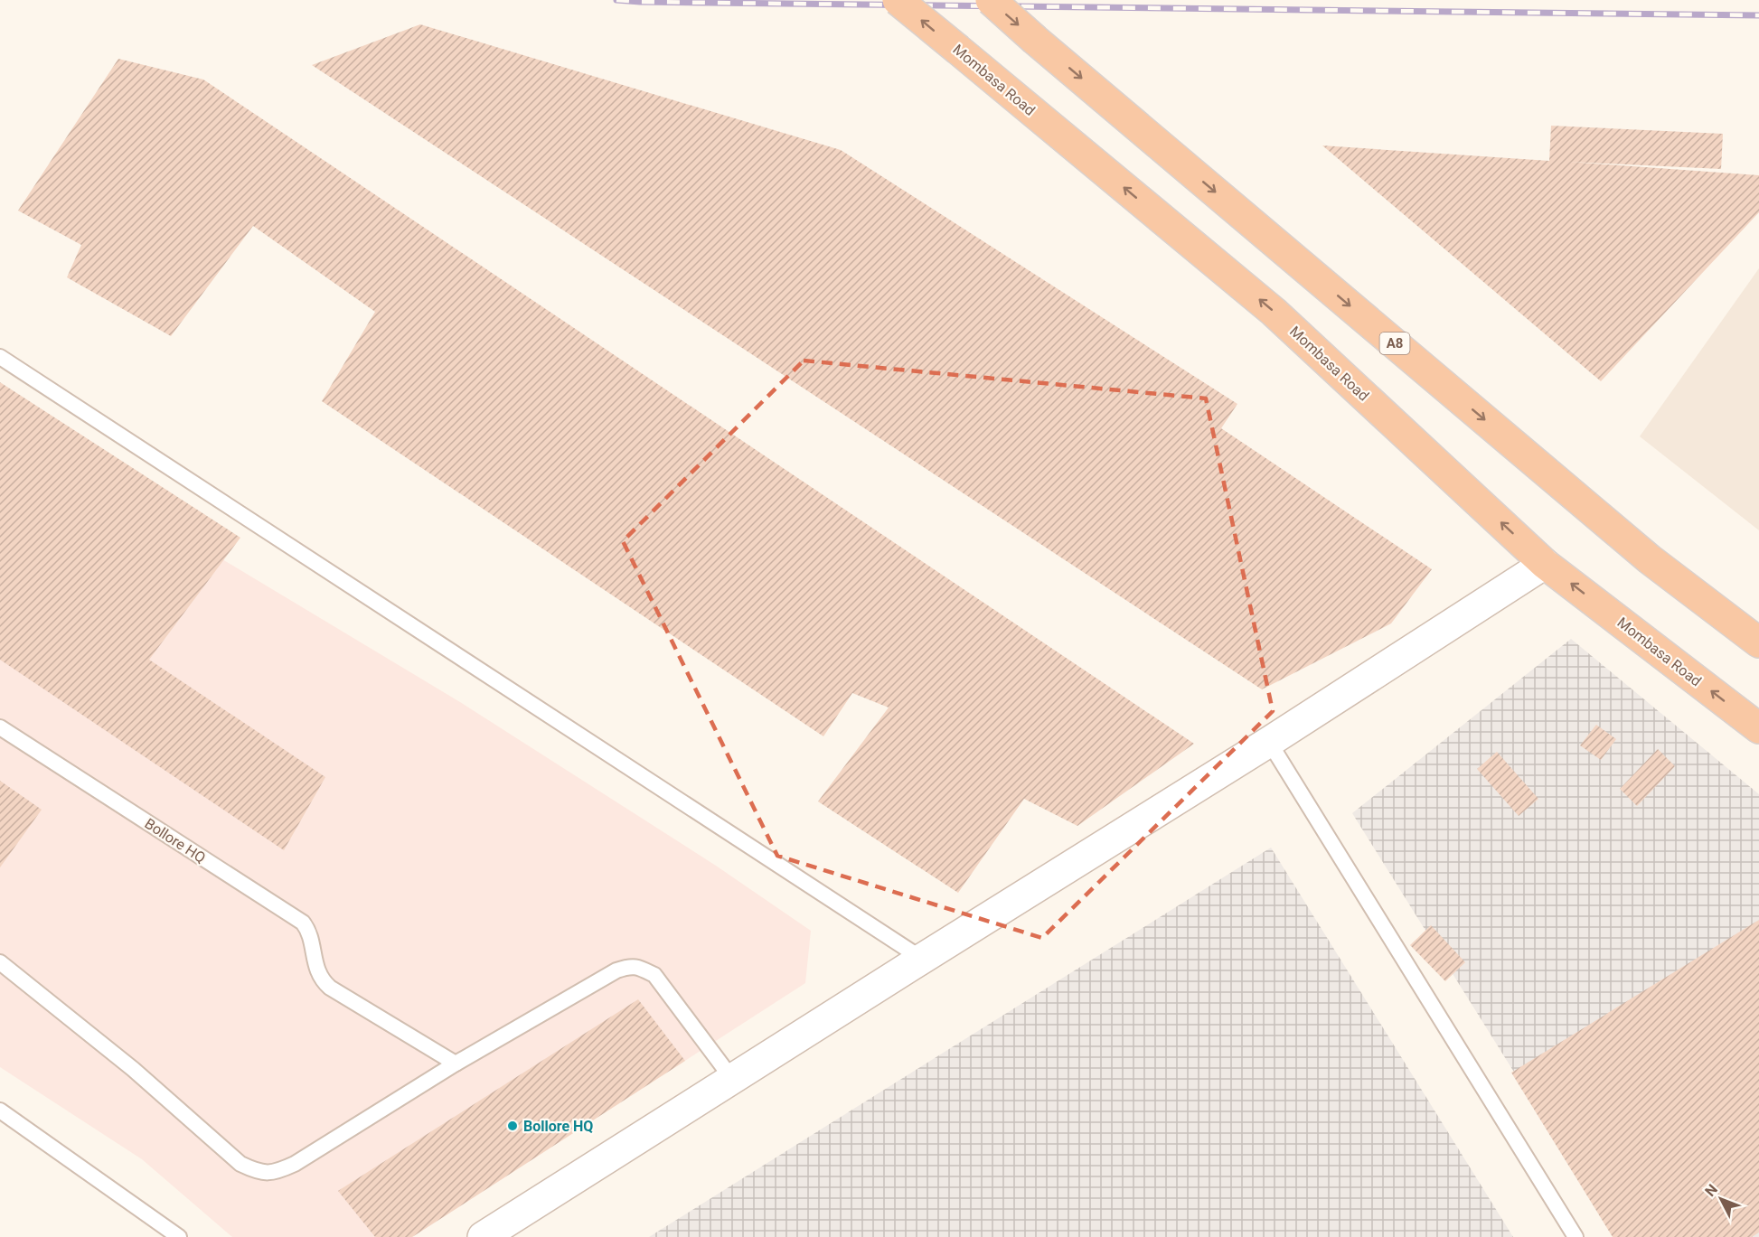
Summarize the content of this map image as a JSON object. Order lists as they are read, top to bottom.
{
  "streets": {
    "highway": ["Mombasa Road", "A8"],
    "lane": ["Bollore HQ"]
  },
  "places": ["Bollore HQ"],
  "north": "top left"
}
